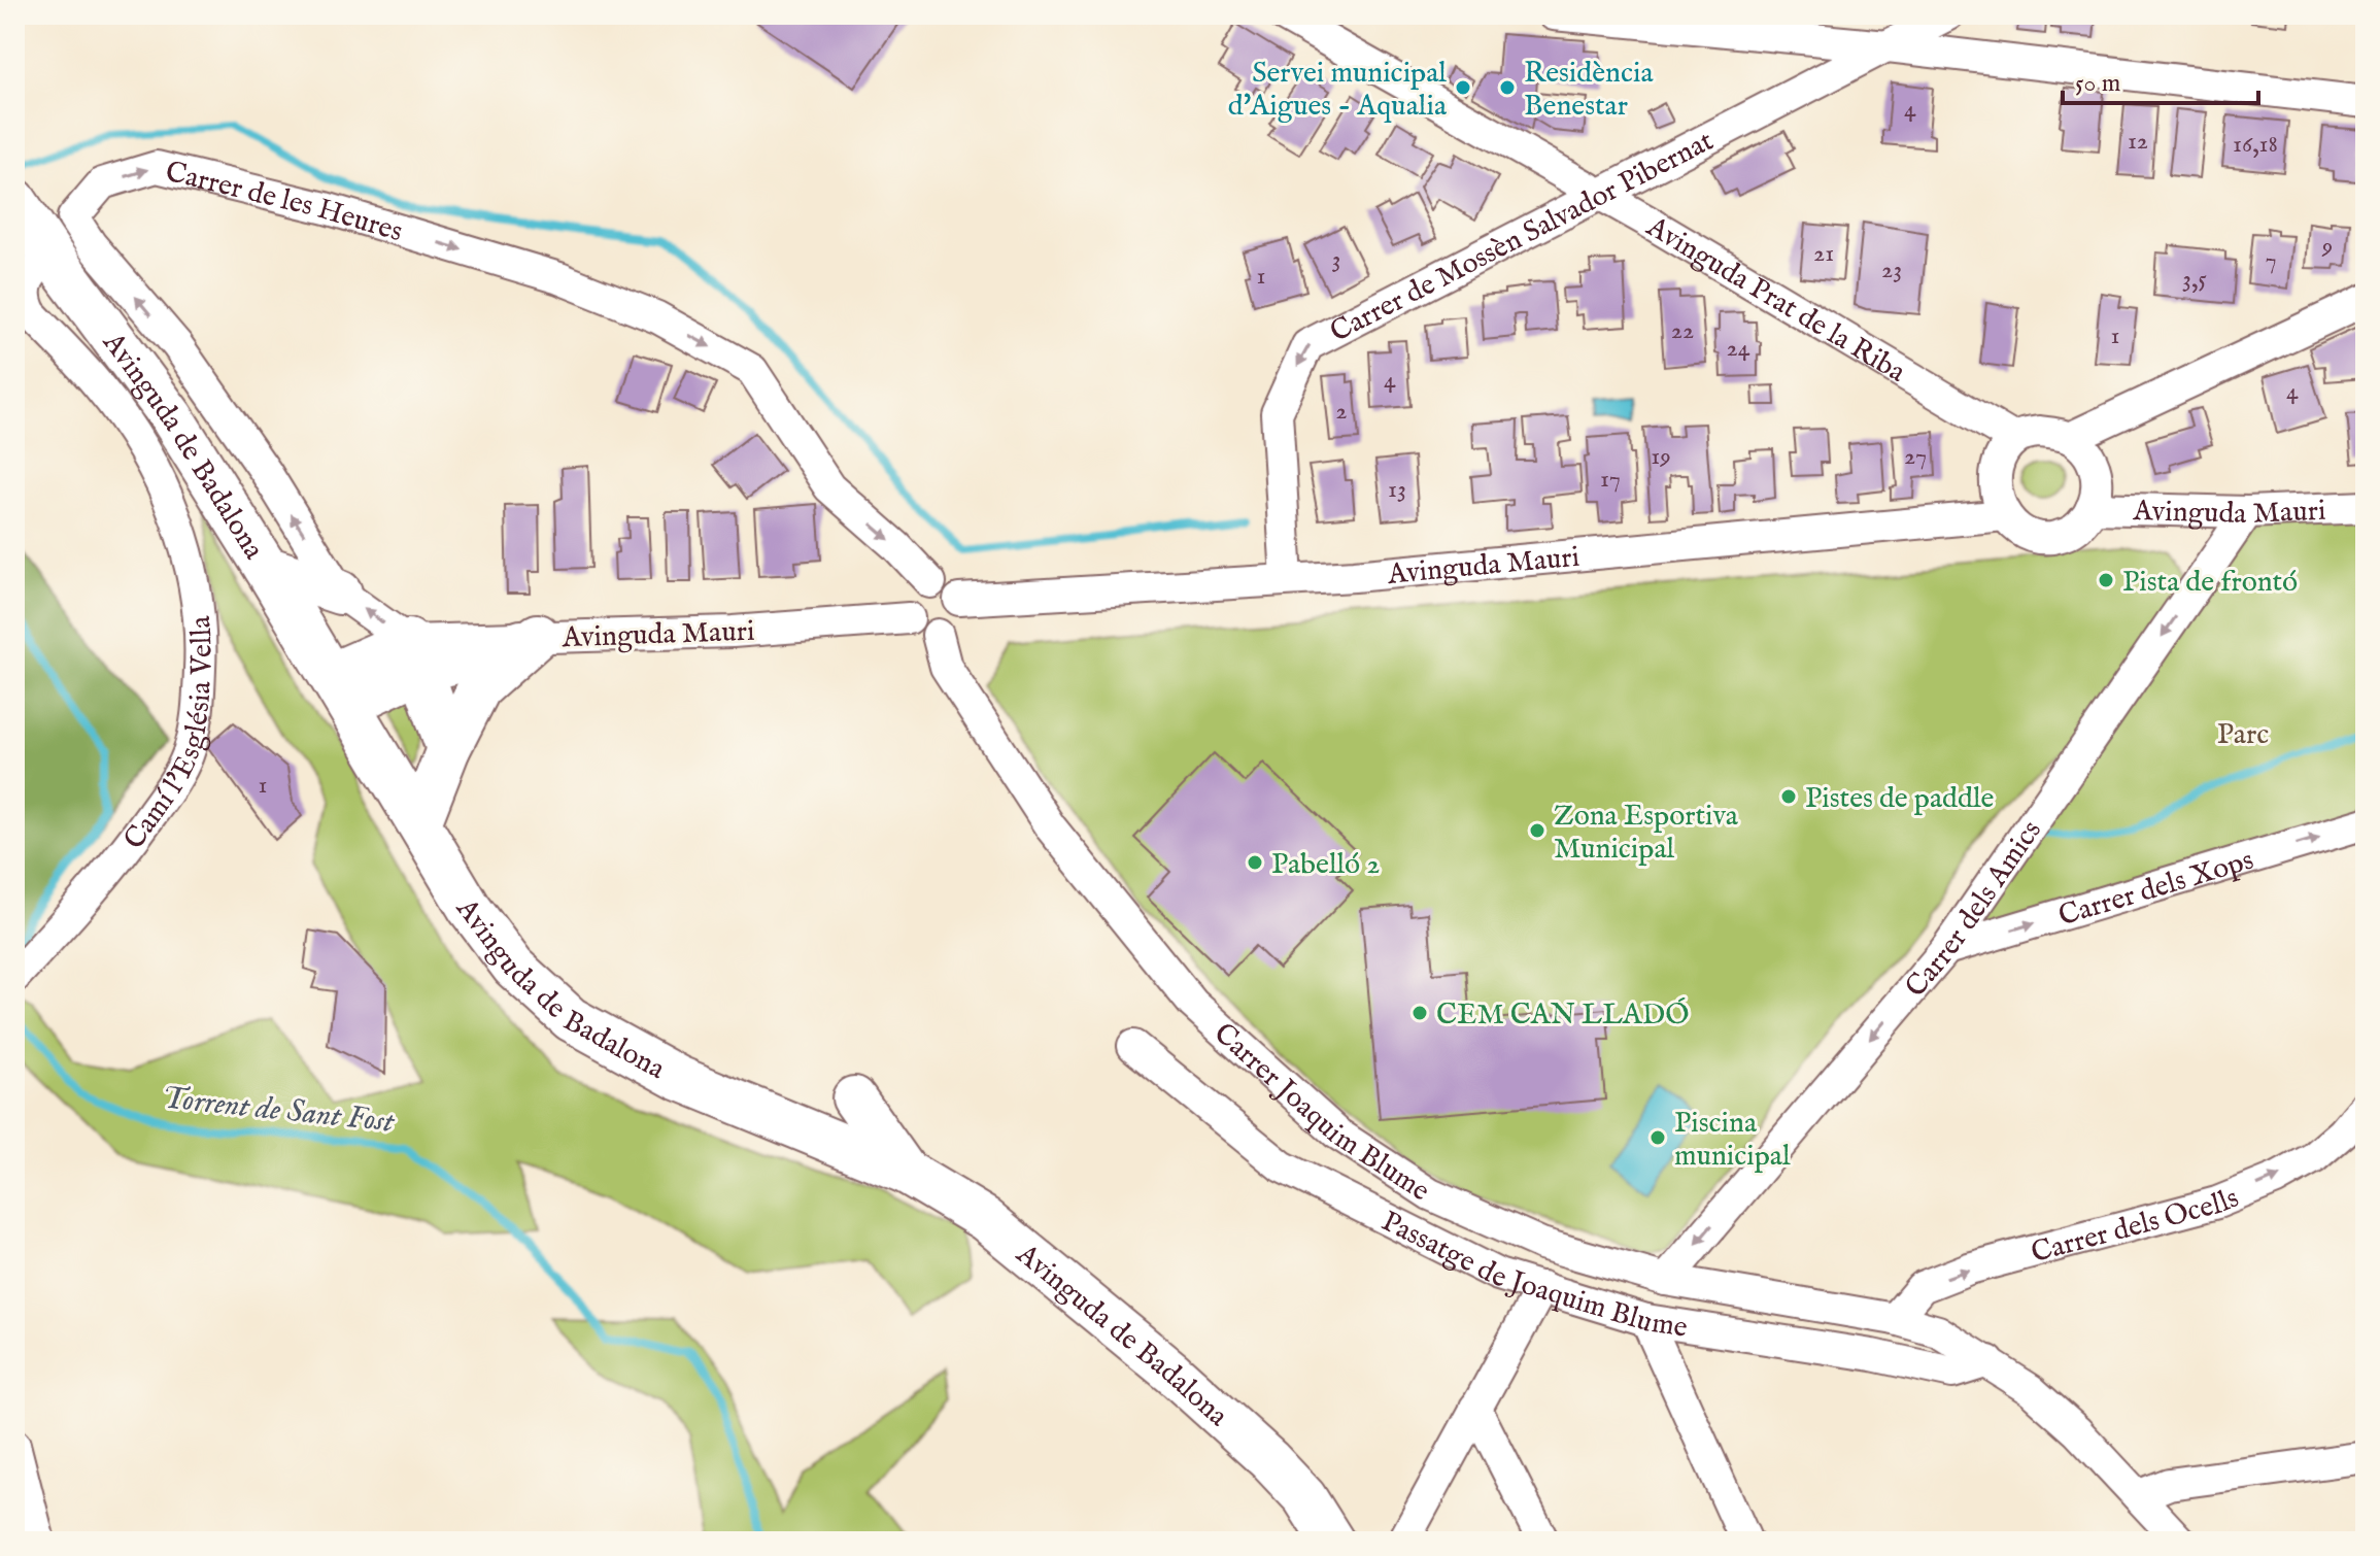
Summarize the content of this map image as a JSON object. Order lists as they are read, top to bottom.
{
  "streets": {
    "street": [
      "Carrer de les Heures",
      "Carrer de Mossèn Salvador Pibernat",
      "Avinguda Prat de la Riba",
      "Avinguda de Badalona",
      "Avinguda Mauri",
      "Camí l'Església Vella",
      "Carrer dels Xops",
      "Carrer dels Amics",
      "Carrer Joaquim Blume",
      "Carrer dels Ocells",
      "Passatge de Joaquim Blume"
    ]
  },
  "crossings": [
    ["Carrer de les Heures", "Avinguda Mauri"],
    ["Carrer de les Heures", "Carrer Joaquim Blume"],
    ["Carrer de Mossèn Salvador Pibernat", "Avinguda Prat de la Riba"],
    ["Carrer de Mossèn Salvador Pibernat", "Avinguda Mauri"],
    ["Avinguda Prat de la Riba", "Avinguda Mauri"],
    ["Avinguda de Badalona", "Camí l'Església Vella"],
    ["Avinguda Mauri", "Carrer dels Amics"],
    ["Avinguda Mauri", "Carrer Joaquim Blume"],
    ["Carrer dels Xops", "Carrer dels Amics"],
    ["Carrer dels Amics", "Carrer Joaquim Blume"],
    ["Carrer Joaquim Blume", "Carrer dels Ocells"],
    ["Carrer Joaquim Blume", "Passatge de Joaquim Blume"]
  ],
  "one_way": ["Carrer de Mossèn Salvador Pibernat", "Carrer dels Xops", "Carrer dels Amics"],
  "water": ["Torrent de Sant Fost"],
  "parks": ["Parc"],
  "places": [
    "Servei municipal d'Aigues - Aqualia",
    "Residència Benestar",
    "Pista de frontó",
    "Pistes de paddle",
    "Zona Esportiva Municipal",
    "Pabelló 2",
    "CEM CAN LLADÓ",
    "Piscina municipal"
  ],
  "house_numbers": [
    "4",
    "12",
    "16,18",
    "9",
    "21",
    "3",
    "7",
    "23",
    "1",
    "3,5",
    "22",
    "1",
    "24",
    "4",
    "4",
    "2",
    "19",
    "27",
    "17",
    "13",
    "1"
  ],
  "scale_bar": "50 m"
}
